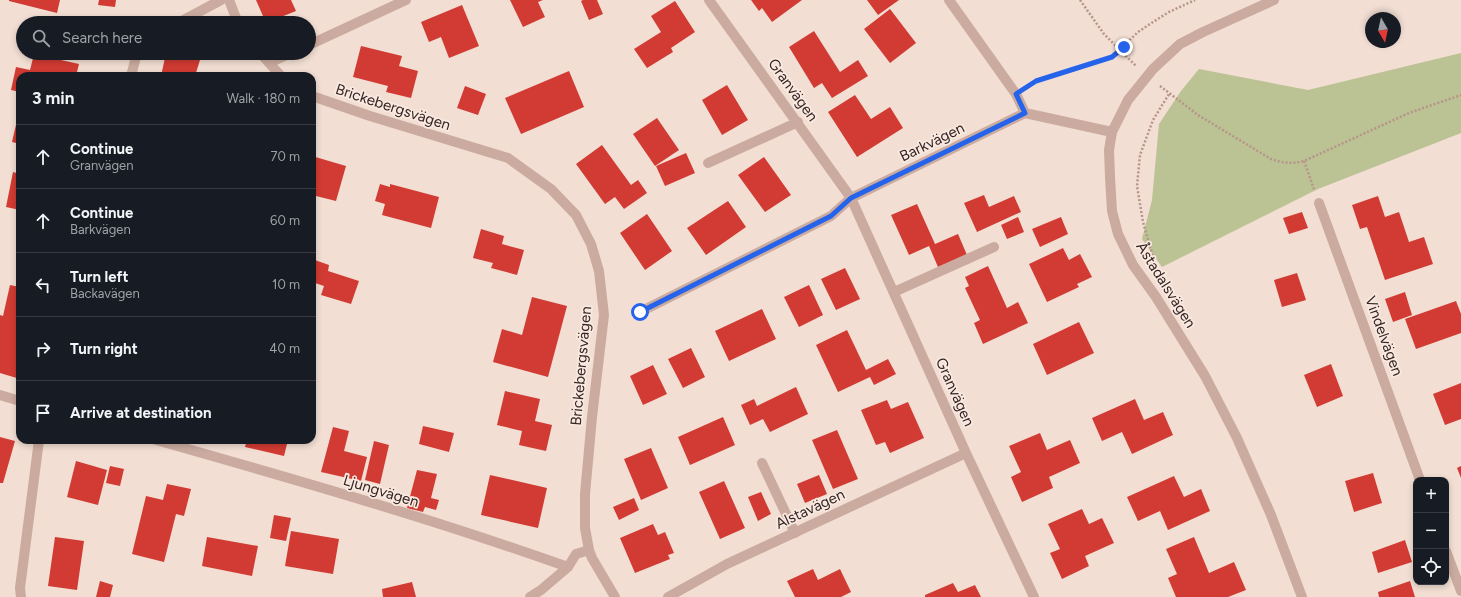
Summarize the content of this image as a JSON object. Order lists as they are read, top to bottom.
{
  "streets": {
    "street": [
      "Granvägen",
      "Brickebergsvägen",
      "Barkvägen",
      "Åstadalsvägen",
      "Vindelvägen",
      "Ljungvägen",
      "Alstavägen"
    ]
  },
  "crossings": [
    ["Granvägen", "Barkvägen"],
    ["Granvägen", "Alstavägen"]
  ],
  "north": "bottom",
  "page": {
    "search": "Search here",
    "heading": ["3 min", "Walk · 180 m"],
    "list": [
      ["Continue", "Granvägen", "70 m"],
      ["Continue", "Barkvägen", "60 m"],
      ["Turn left", "Backavägen", "10 m"],
      ["Turn right", "40 m"],
      "Arrive at destination"
    ],
    "map_buttons": ["+", "−"]
  }
}
